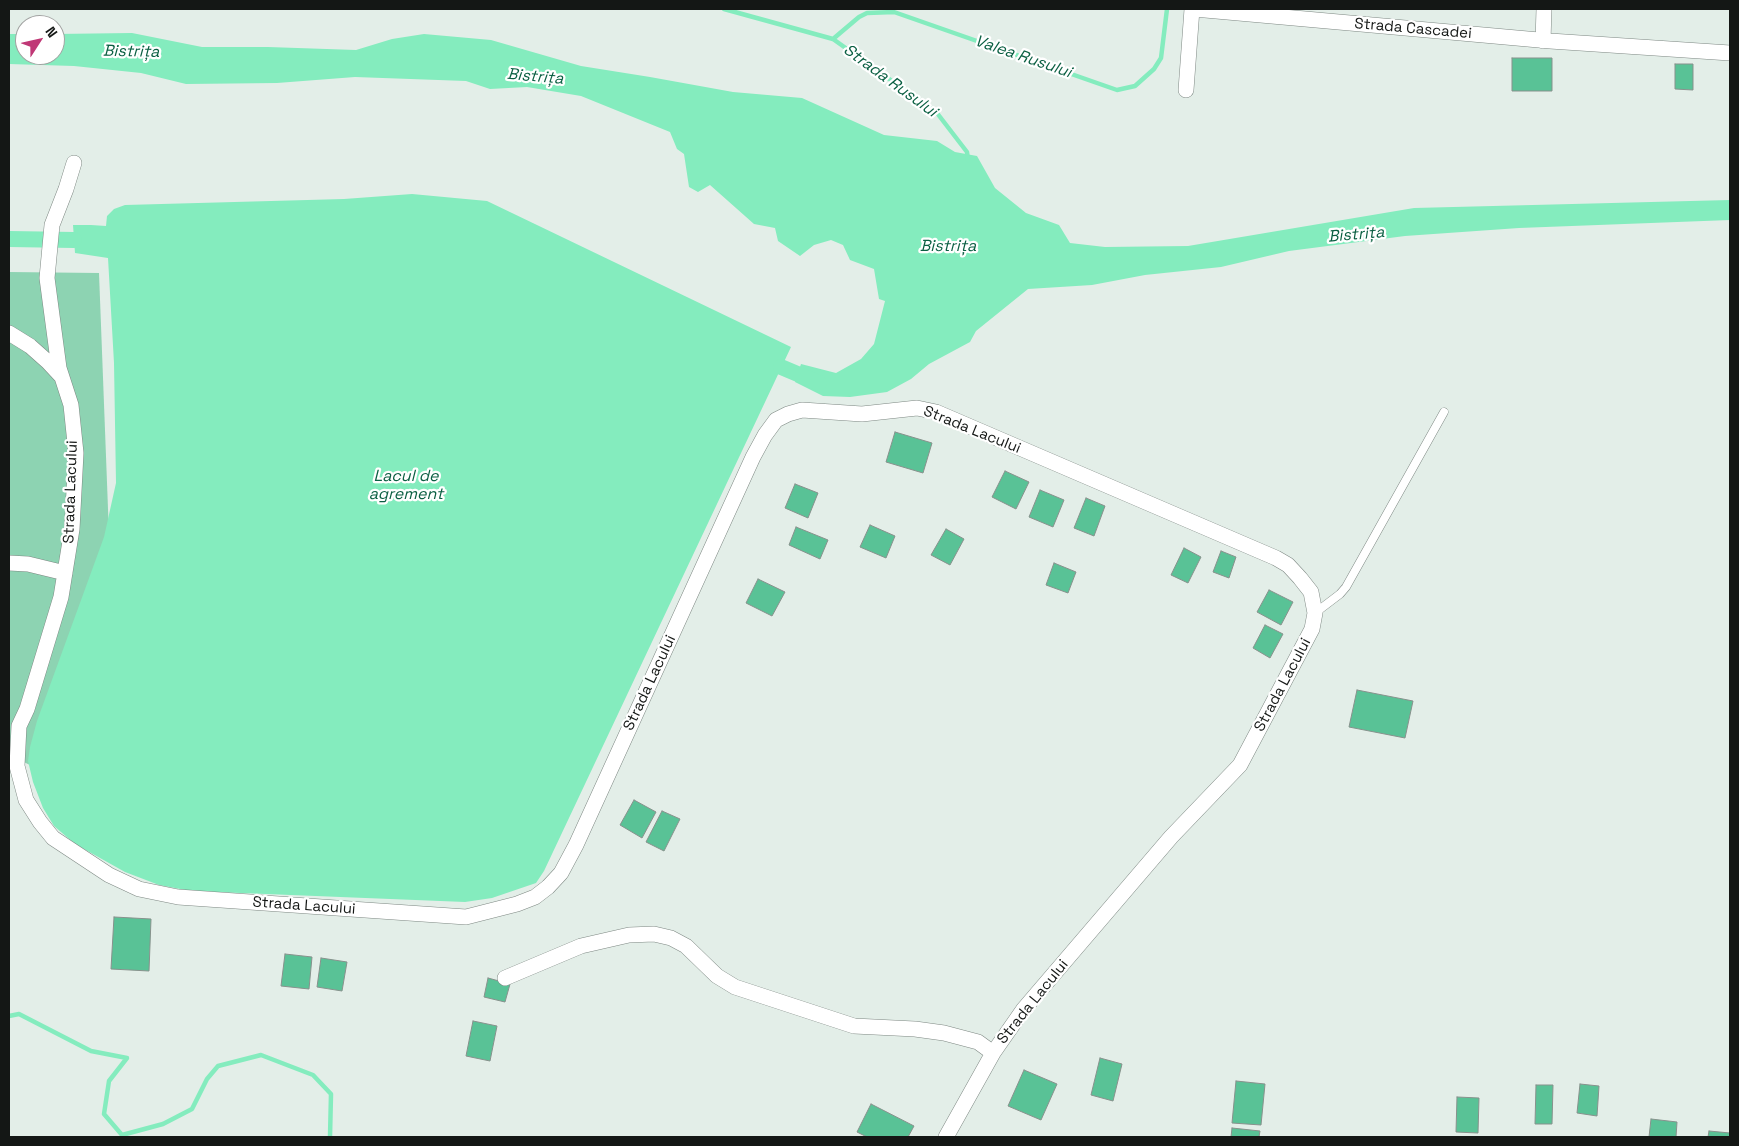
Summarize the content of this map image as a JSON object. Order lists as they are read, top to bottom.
{
  "streets": {
    "street": ["Strada Cascadei", "Strada Lacului"]
  },
  "water": [
    "Bistrița",
    "Valea Rusului",
    "Strada Rusului",
    "Lacul de agrement"
  ],
  "north": "top right"
}
